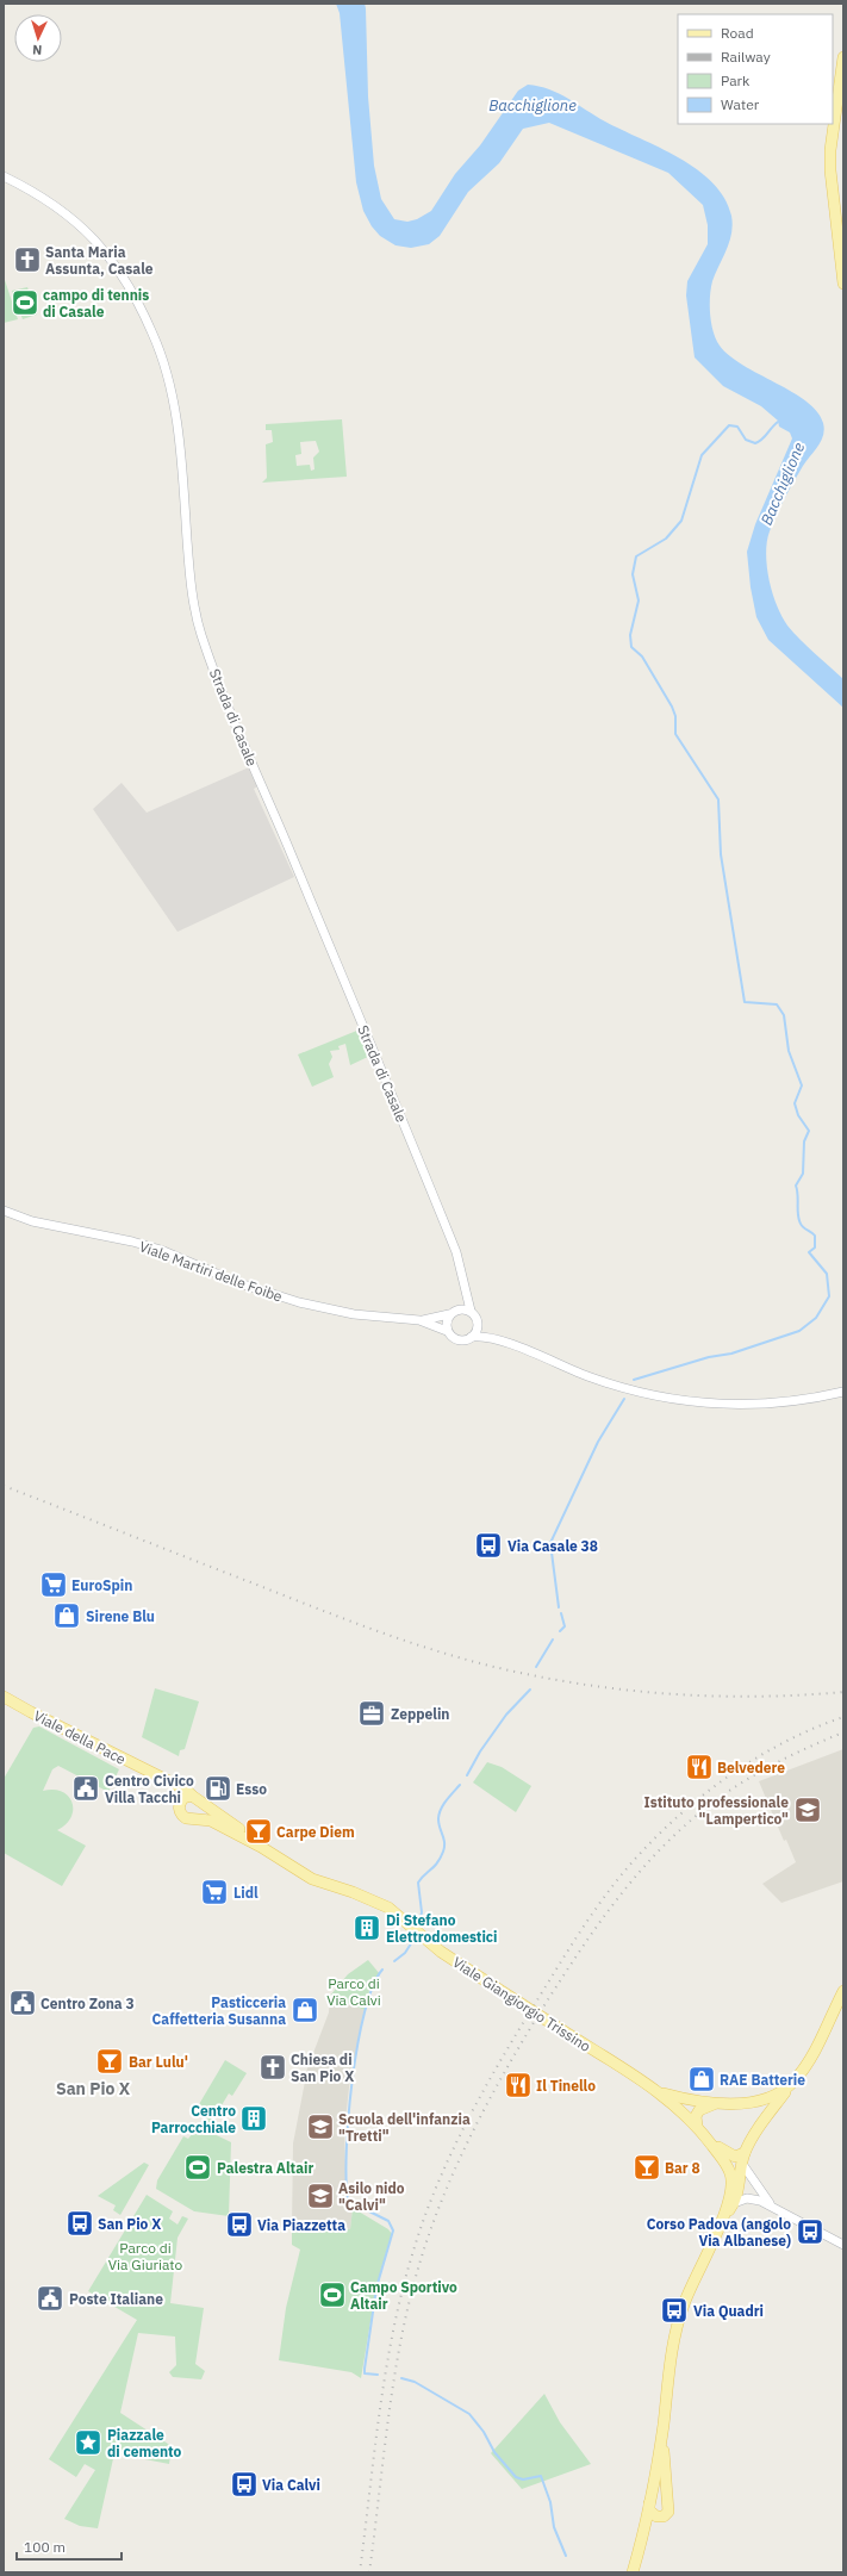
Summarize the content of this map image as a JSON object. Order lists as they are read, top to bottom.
{
  "streets": {
    "main road": ["Viale della Pace", "Viale Giangiorgio Trissino"],
    "street": ["Strada di Casale", "Viale Martiri delle Foibe"]
  },
  "crossings": [
    ["Strada di Casale", "Viale Martiri delle Foibe"],
    ["Viale della Pace", "Viale Giangiorgio Trissino"]
  ],
  "districts": ["San Pio X"],
  "water": ["Bacchiglione"],
  "parks": ["Parco di Via Calvi", "Parco di Via Giuriato"],
  "places": {
    "church": ["Santa Maria Assunta, Casale", "Chiesa di San Pio X"],
    "sports": ["campo di tennis di Casale", "Palestra Altair", "Campo Sportivo Altair"],
    "bus stop": [
      "Via Casale 38",
      "San Pio X",
      "Via Piazzetta",
      "Corso Padova (angolo Via Albanese)",
      "Via Quadri",
      "Via Calvi"
    ],
    "supermarket": ["EuroSpin", "Lidl"],
    "shop": ["Sirene Blu", "Pasticceria Caffetteria Susanna", "RAE Batterie"],
    "office": ["Zeppelin"],
    "restaurant": ["Belvedere", "Il Tinello"],
    "public building": ["Centro Civico Villa Tacchi", "Centro Zona 3", "Poste Italiane"],
    "fuel station": ["Esso"],
    "school or university": ["Istituto professionale \"Lampertico\"", "Scuola dell'infanzia \"Tretti\"", "Asilo nido \"Calvi\""],
    "bar": ["Carpe Diem", "Bar Lulu'", "Bar 8"],
    "building": ["Di Stefano Elettrodomestici", "Centro Parrocchiale"],
    "place": ["Piazzale di cemento"]
  },
  "legend": [
    "Road",
    "Railway",
    "Park",
    "Water"
  ],
  "scale_bar": "100 m",
  "north": "bottom"
}
